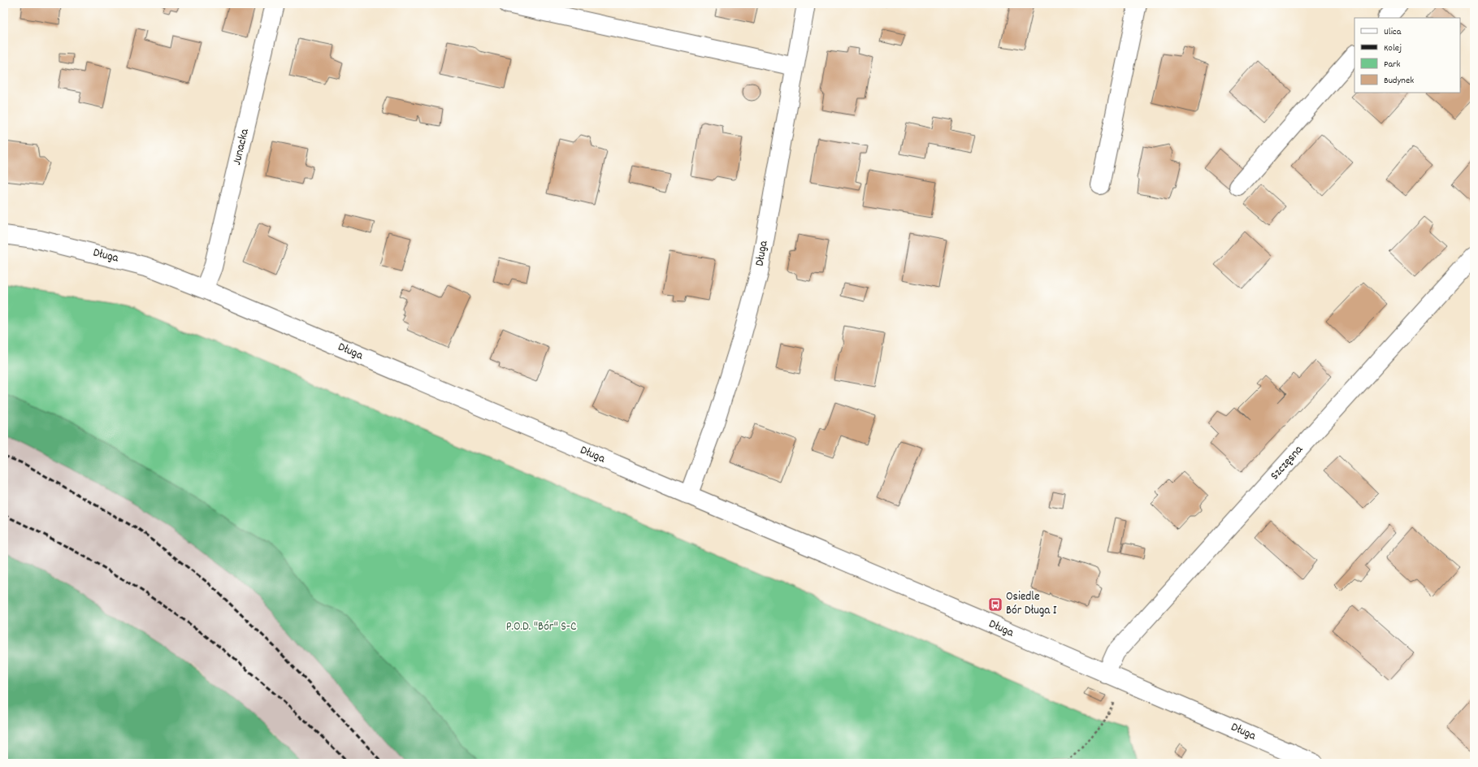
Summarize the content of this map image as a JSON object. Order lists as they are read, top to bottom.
{
  "streets": {
    "street": ["Junacka", "Długa", "Szczęsna"]
  },
  "crossings": [
    ["Junacka", "Długa"],
    ["Długa", "Szczęsna"]
  ],
  "parks": ["P.O.D. \"Bór\" S-C"],
  "places": {
    "bus stop": ["Osiedle Bór Długa I"]
  },
  "legend": [
    "Ulica",
    "Kolej",
    "Park",
    "Budynek"
  ]
}
